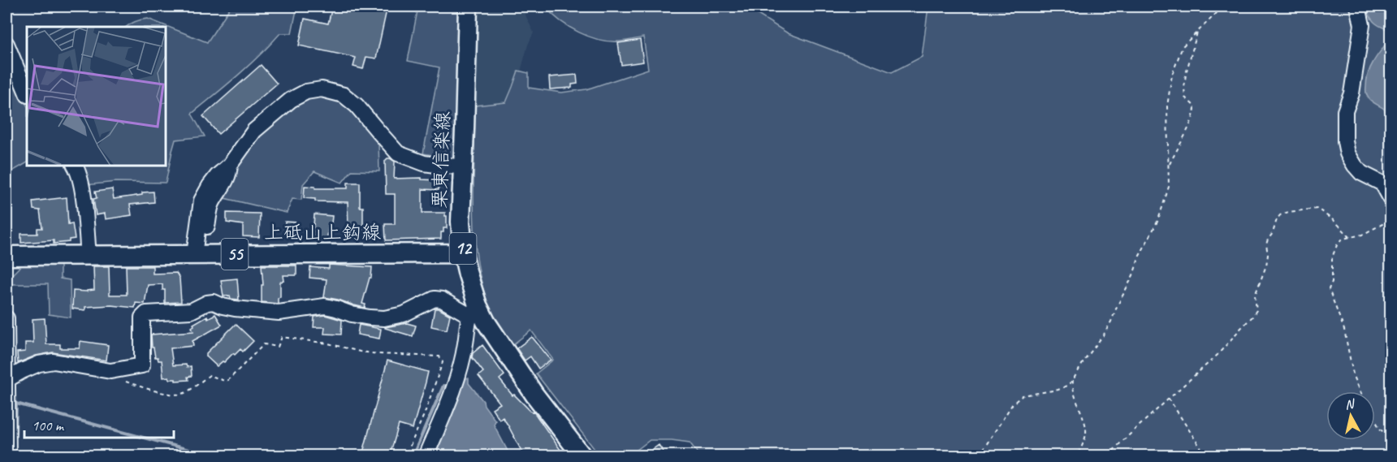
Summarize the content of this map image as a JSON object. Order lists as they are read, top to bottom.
{
  "streets": {
    "main road": [
      "栗東信楽線",
      "上砥山上鈎線",
      "12",
      "55"
    ]
  },
  "crossings": [
    ["栗東信楽線", "上砥山上鈎線"]
  ],
  "scale_bar": "100 m",
  "north": "top"
}
